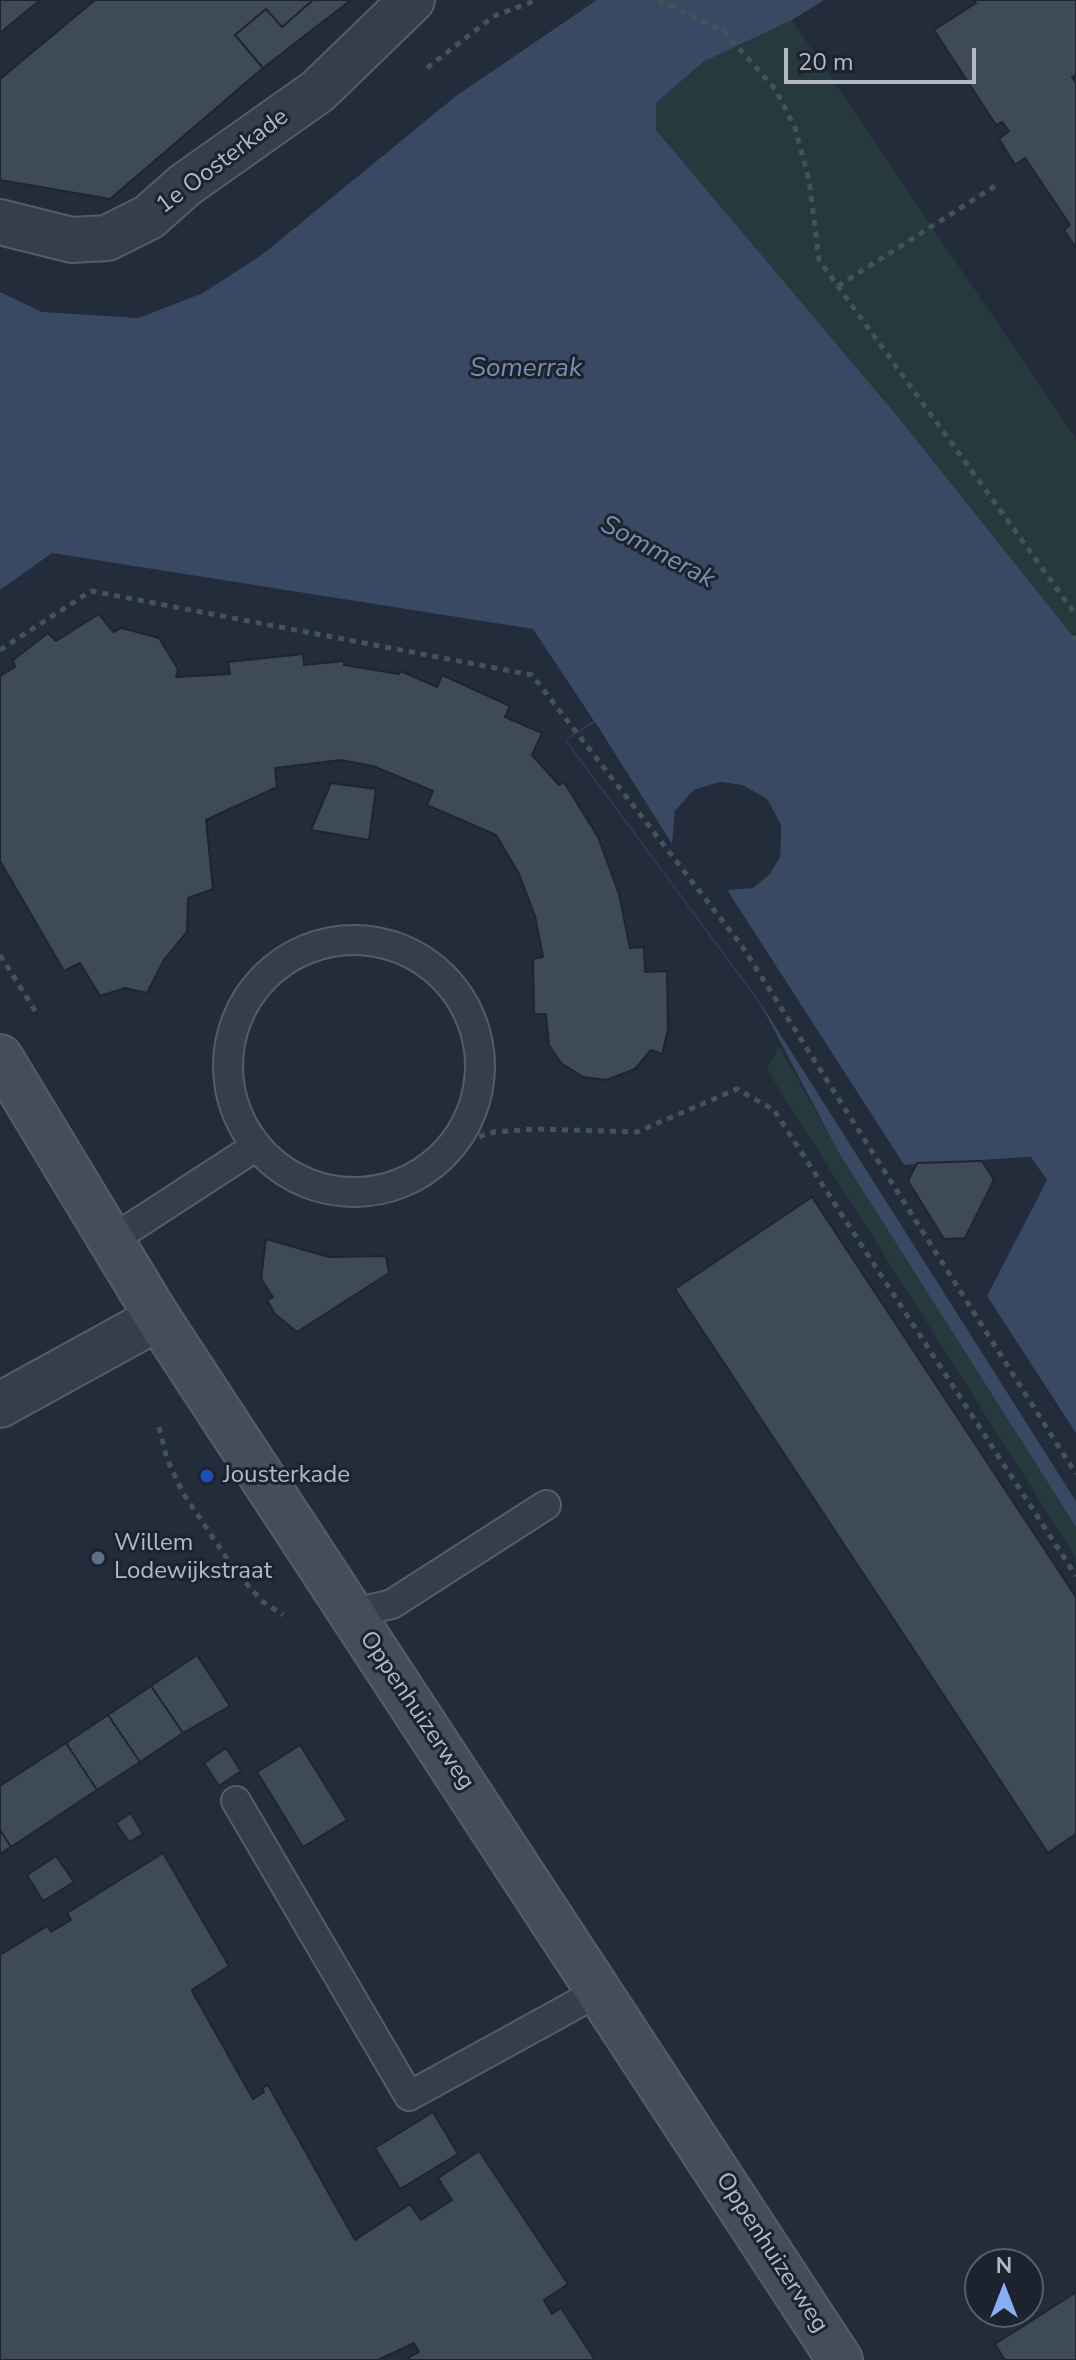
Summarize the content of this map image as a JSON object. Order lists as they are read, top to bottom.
{
  "streets": {
    "main road": ["Oppenhuizerweg"],
    "street": ["1e Oosterkade"]
  },
  "water": ["Somerrak", "Sommerak"],
  "places": ["Jousterkade", "Willem Lodewijkstraat"],
  "scale_bar": "20 m",
  "north": "top"
}
